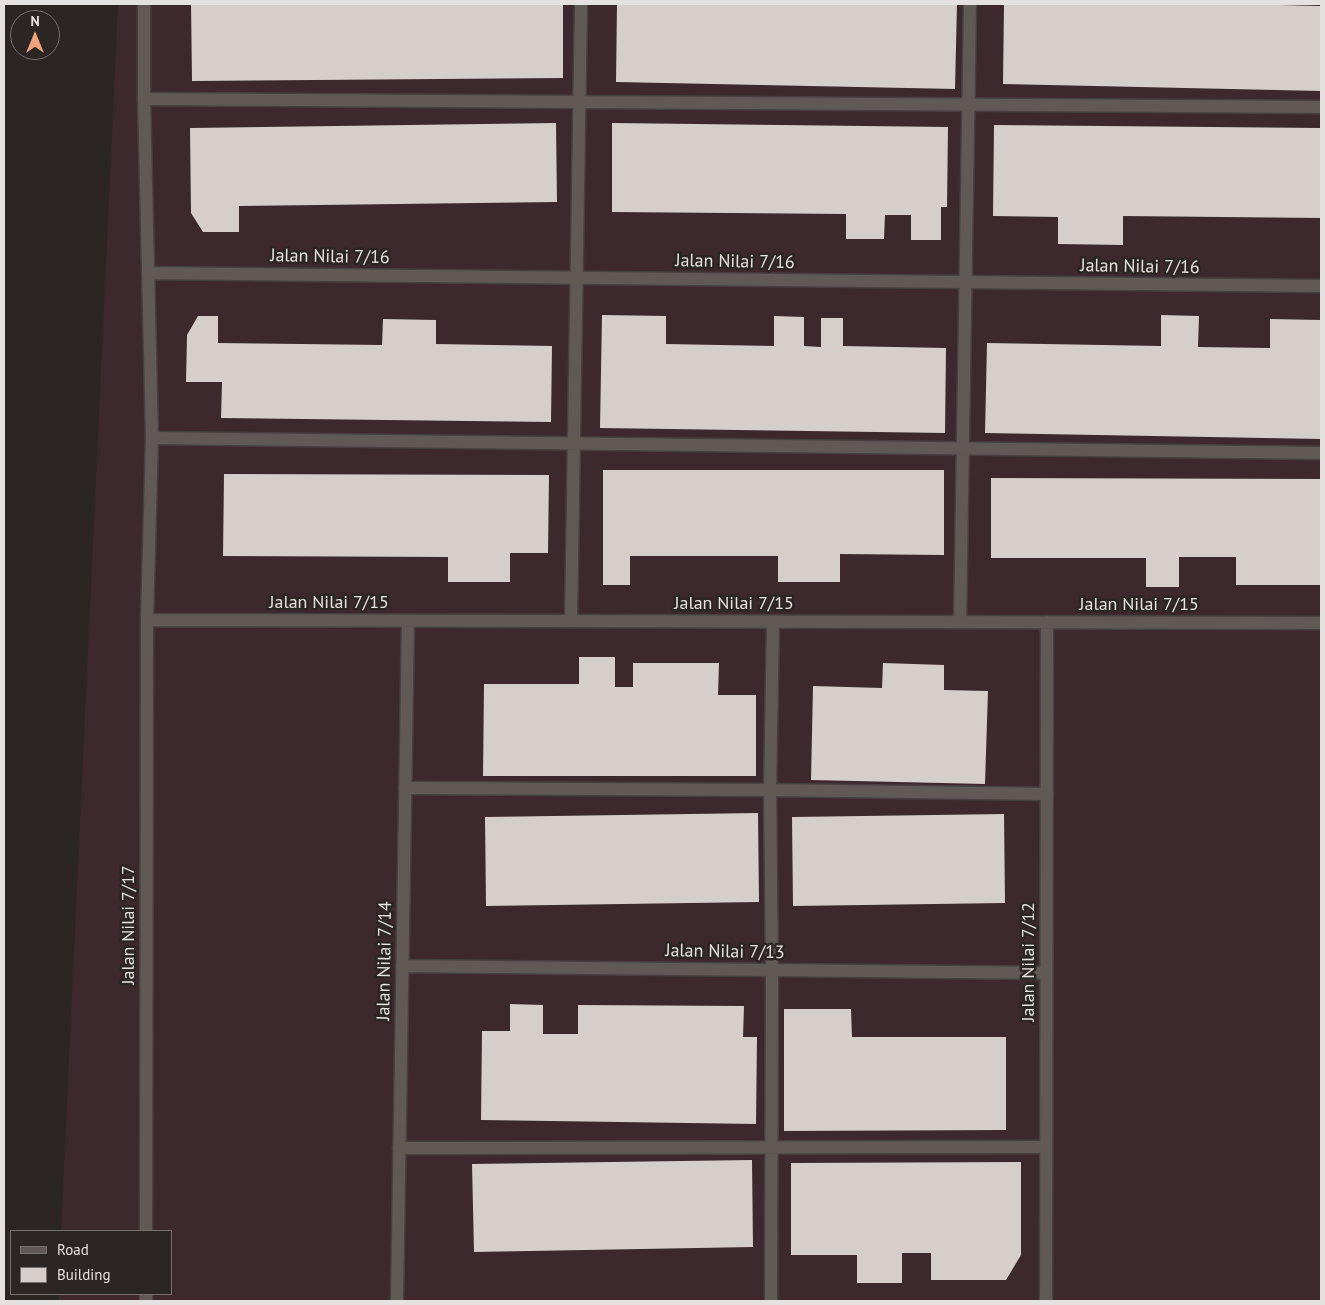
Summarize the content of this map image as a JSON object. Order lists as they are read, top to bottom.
{
  "streets": {
    "street": [
      "Jalan Nilai 7/16",
      "Jalan Nilai 7/15",
      "Jalan Nilai 7/17",
      "Jalan Nilai 7/13",
      "Jalan Nilai 7/14",
      "Jalan Nilai 7/12"
    ]
  },
  "crossings": [
    ["Jalan Nilai 7/16", "Jalan Nilai 7/17"],
    ["Jalan Nilai 7/15", "Jalan Nilai 7/17"],
    ["Jalan Nilai 7/15", "Jalan Nilai 7/14"],
    ["Jalan Nilai 7/15", "Jalan Nilai 7/12"],
    ["Jalan Nilai 7/13", "Jalan Nilai 7/14"],
    ["Jalan Nilai 7/13", "Jalan Nilai 7/12"]
  ],
  "legend": ["Road", "Building"],
  "north": "top"
}
